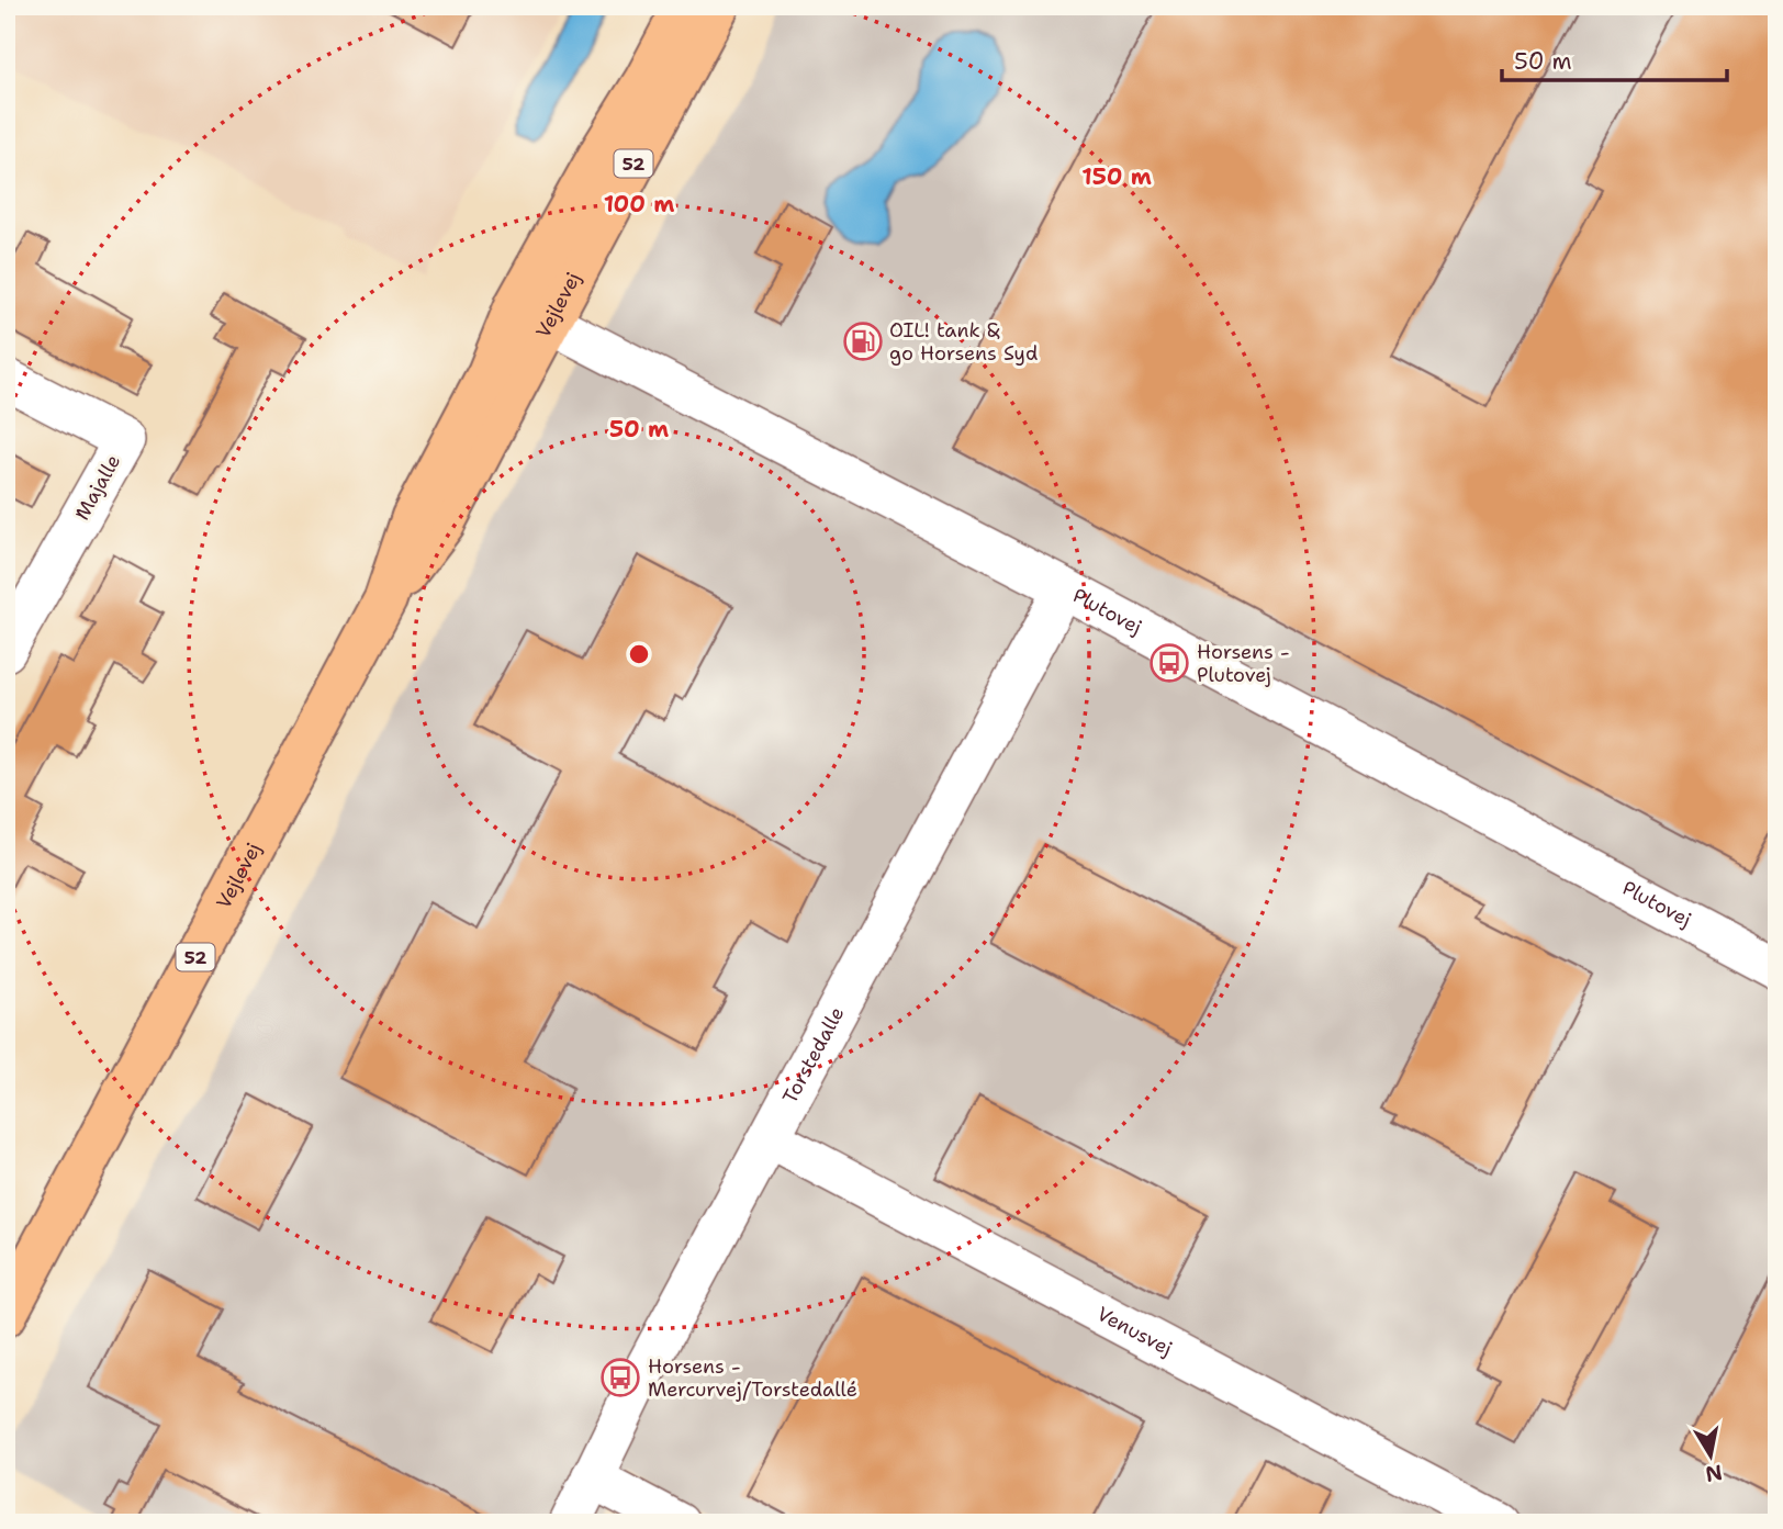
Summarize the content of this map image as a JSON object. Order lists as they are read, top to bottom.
{
  "streets": {
    "main road": ["52", "Vejlevej"],
    "street": [
      "Majalle",
      "Plutovej",
      "Torstedalle",
      "Venusvej"
    ]
  },
  "crossings": [
    ["Vejlevej", "Plutovej"],
    ["Plutovej", "Torstedalle"],
    ["Torstedalle", "Venusvej"]
  ],
  "places": {
    "fuel station": ["OIL! tank & go Horsens Syd"],
    "bus stop": ["Horsens - Plutovej", "Horsens - Mercurvej/Torstedallé"]
  },
  "scale_bar": "50 m",
  "north": "bottom",
  "rings": ["150 m", "100 m", "50 m"]
}
